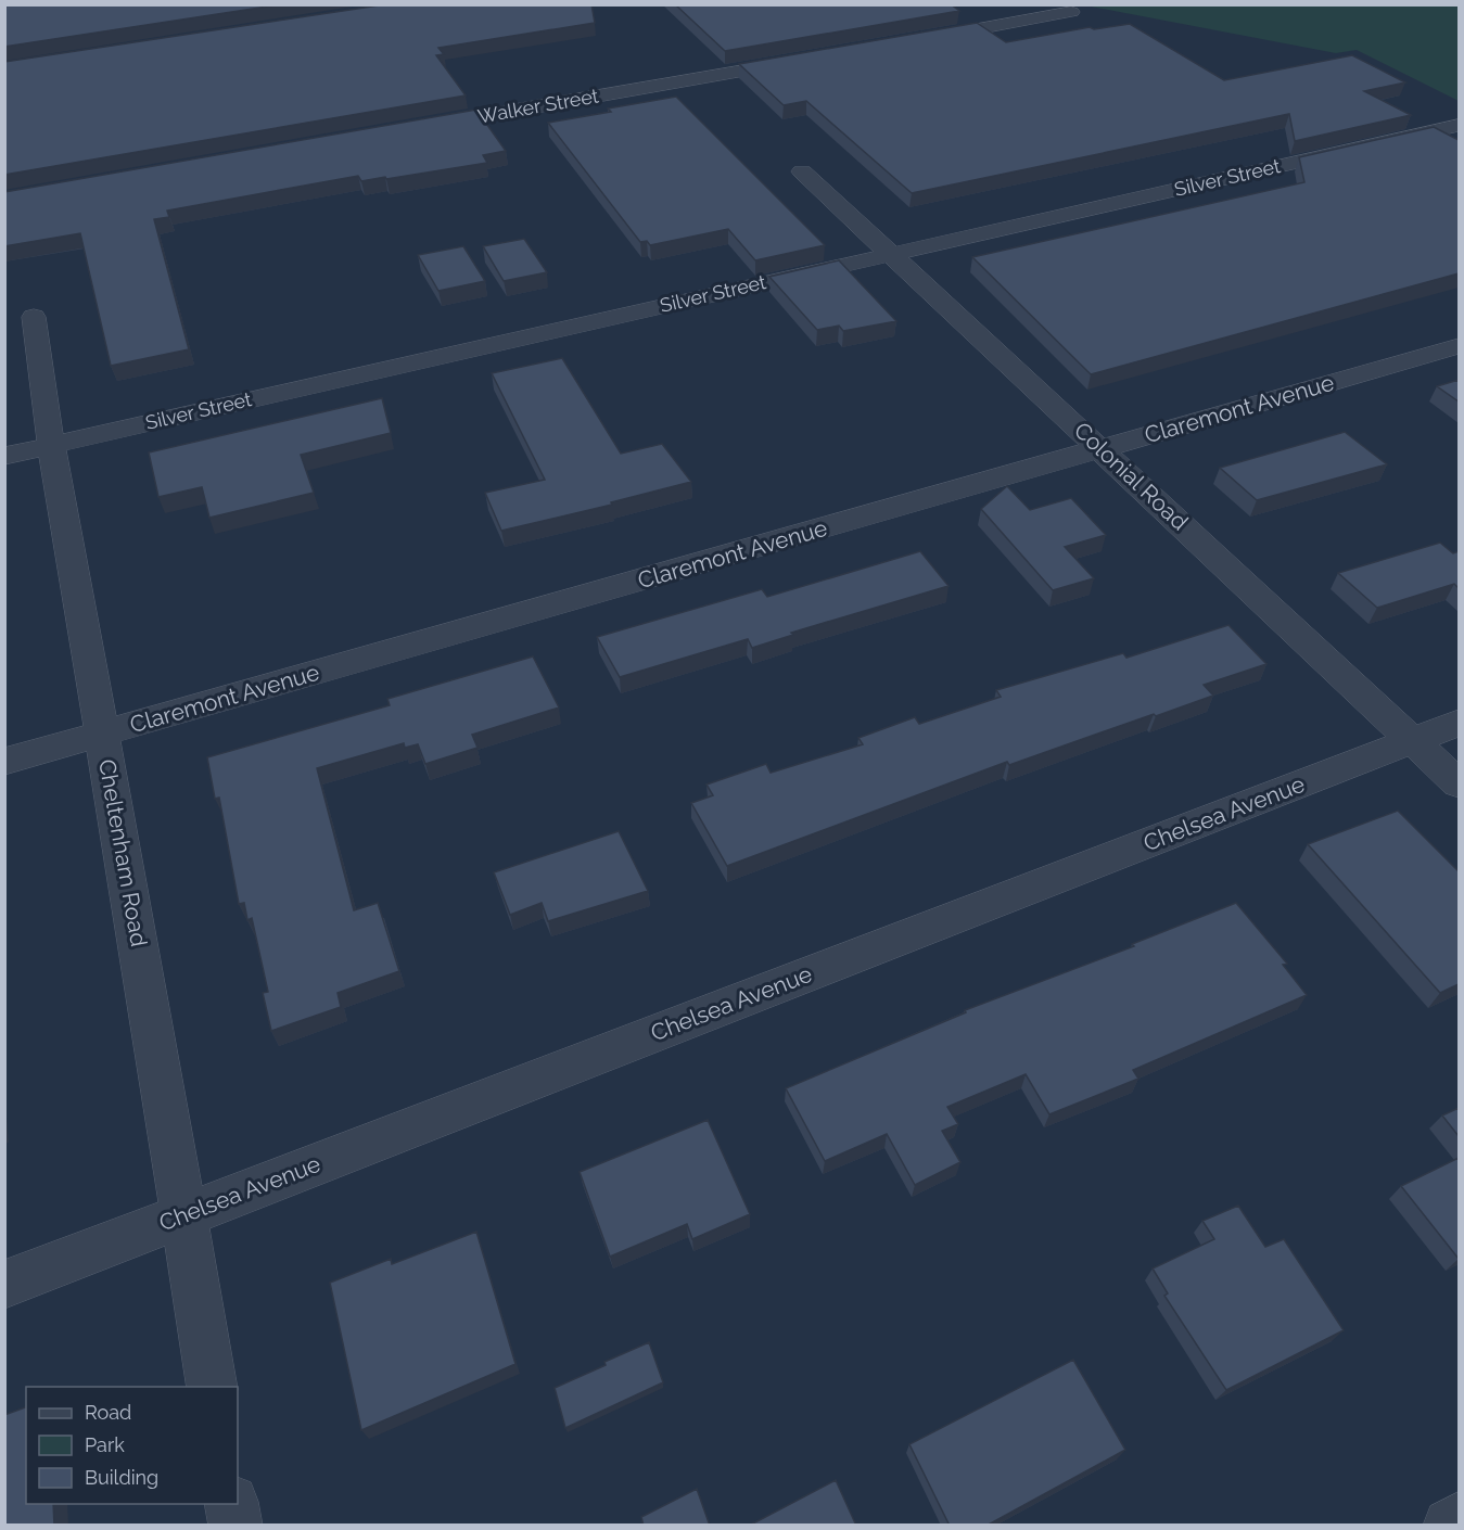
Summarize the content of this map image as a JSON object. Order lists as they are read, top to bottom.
{
  "streets": {
    "street": [
      "Walker Street",
      "Silver Street",
      "Claremont Avenue",
      "Colonial Road",
      "Chelsea Avenue",
      "Cheltenham Road"
    ]
  },
  "crossings": [
    ["Silver Street", "Colonial Road"],
    ["Silver Street", "Cheltenham Road"],
    ["Claremont Avenue", "Colonial Road"],
    ["Claremont Avenue", "Cheltenham Road"],
    ["Colonial Road", "Chelsea Avenue"],
    ["Chelsea Avenue", "Cheltenham Road"]
  ],
  "legend": ["Road", "Park", "Building"]
}
